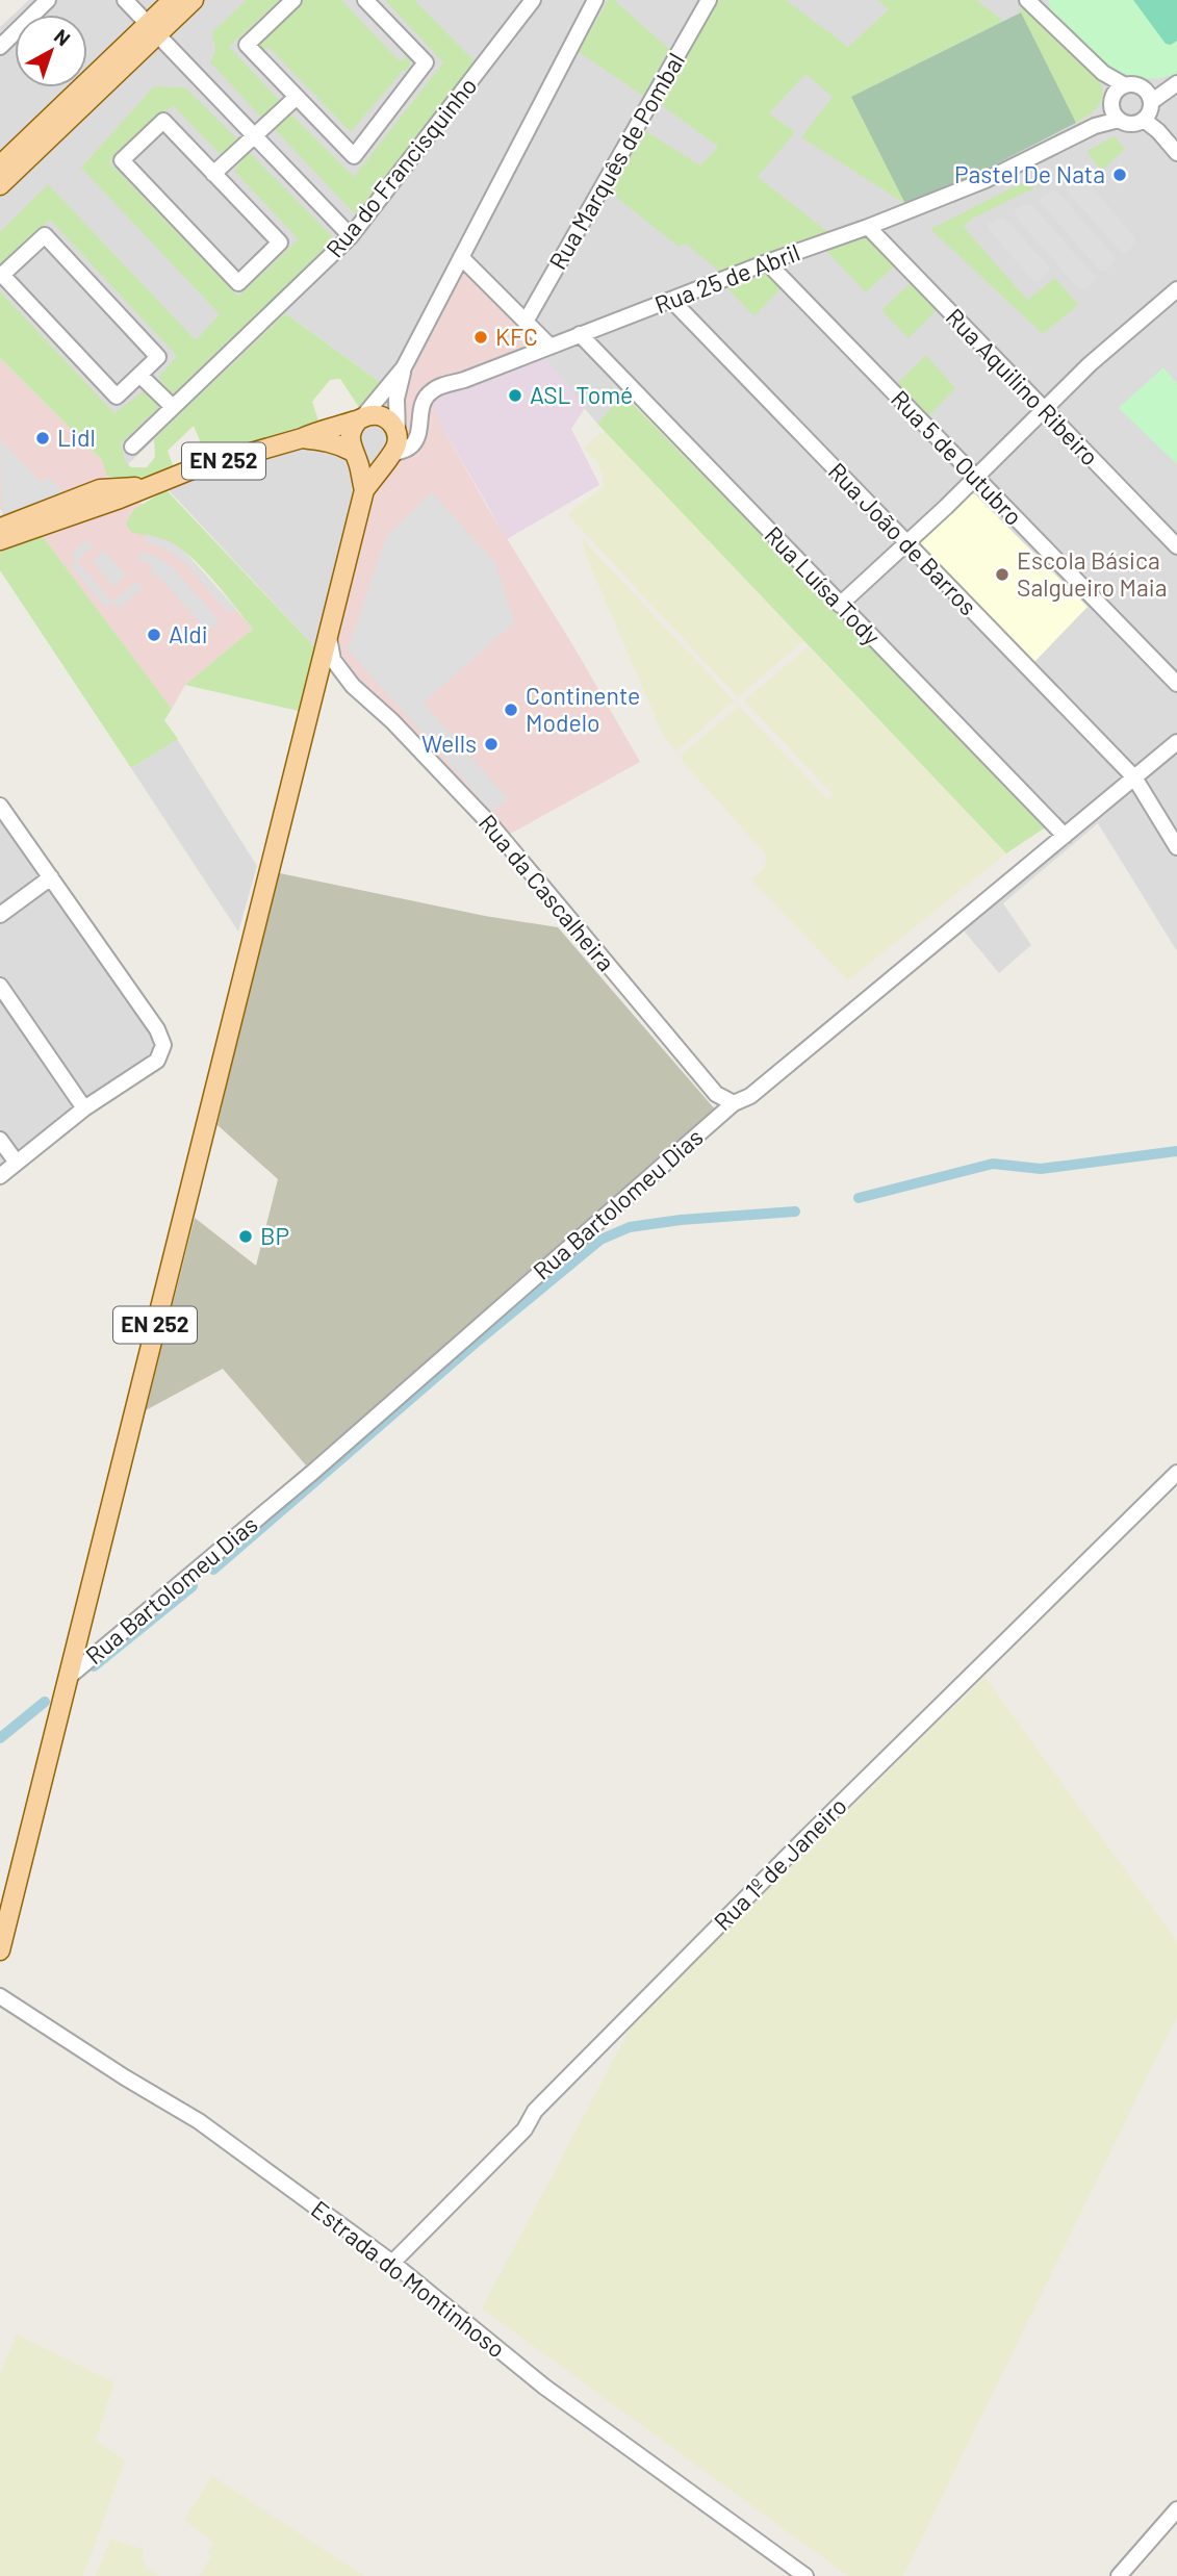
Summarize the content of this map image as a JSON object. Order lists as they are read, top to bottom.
{
  "streets": {
    "main road": ["EN 252"],
    "street": [
      "Rua Marquês de Pombal",
      "Rua do Francisquinho",
      "Rua 25 de Abril",
      "Rua Aquilino Ribeiro",
      "Rua 5 de Outubro",
      "Rua João de Barros",
      "Rua Luísa Tody",
      "Rua da Cascalheira",
      "Rua Bartolomeu Dias",
      "Rua 1º de Janeiro",
      "Estrada do Montinhoso"
    ]
  },
  "crossings": [
    ["Rua 25 de Abril", "Rua Aquilino Ribeiro"],
    ["Rua 25 de Abril", "Rua 5 de Outubro"],
    ["Rua 25 de Abril", "EN 252"],
    ["Rua 25 de Abril", "Rua João de Barros"],
    ["Rua 25 de Abril", "Rua Luísa Tody"],
    ["EN 252", "Rua da Cascalheira"],
    ["EN 252", "Rua Bartolomeu Dias"],
    ["Rua João de Barros", "Rua Bartolomeu Dias"],
    ["Rua Luísa Tody", "Rua Bartolomeu Dias"],
    ["Rua da Cascalheira", "Rua Bartolomeu Dias"],
    ["Rua 1º de Janeiro", "Estrada do Montinhoso"]
  ],
  "places": [
    "Pastel De Nata",
    "KFC",
    "ASL Tomé",
    "Lidl",
    "Escola Básica Salgueiro Maia",
    "Aldi",
    "Continente Modelo",
    "Wells",
    "BP"
  ],
  "north": "top right"
}
